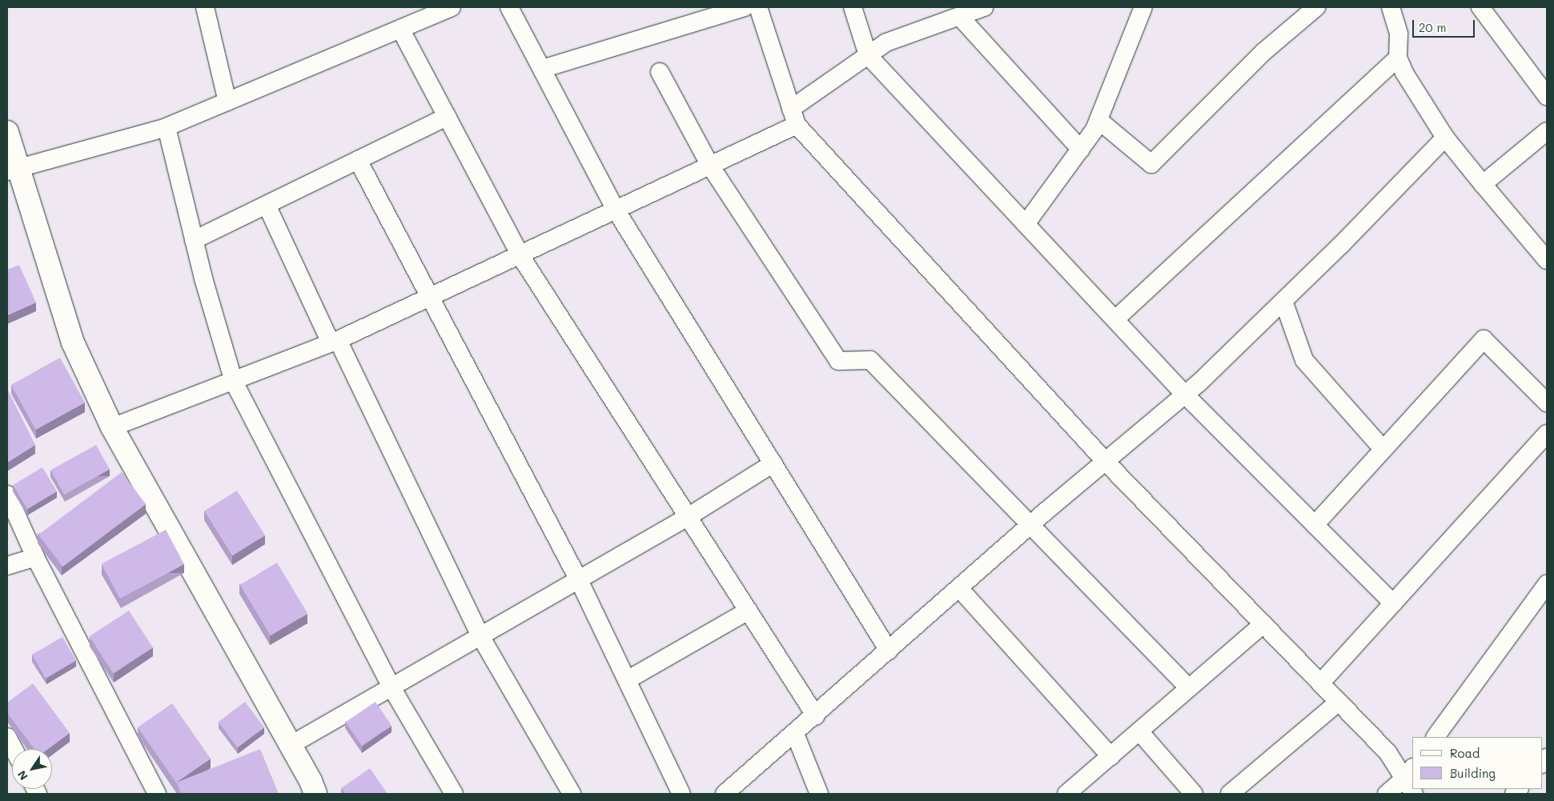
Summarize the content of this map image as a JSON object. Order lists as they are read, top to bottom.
{
  "legend": ["Road", "Building"],
  "scale_bar": "20 m",
  "north": "bottom left"
}
